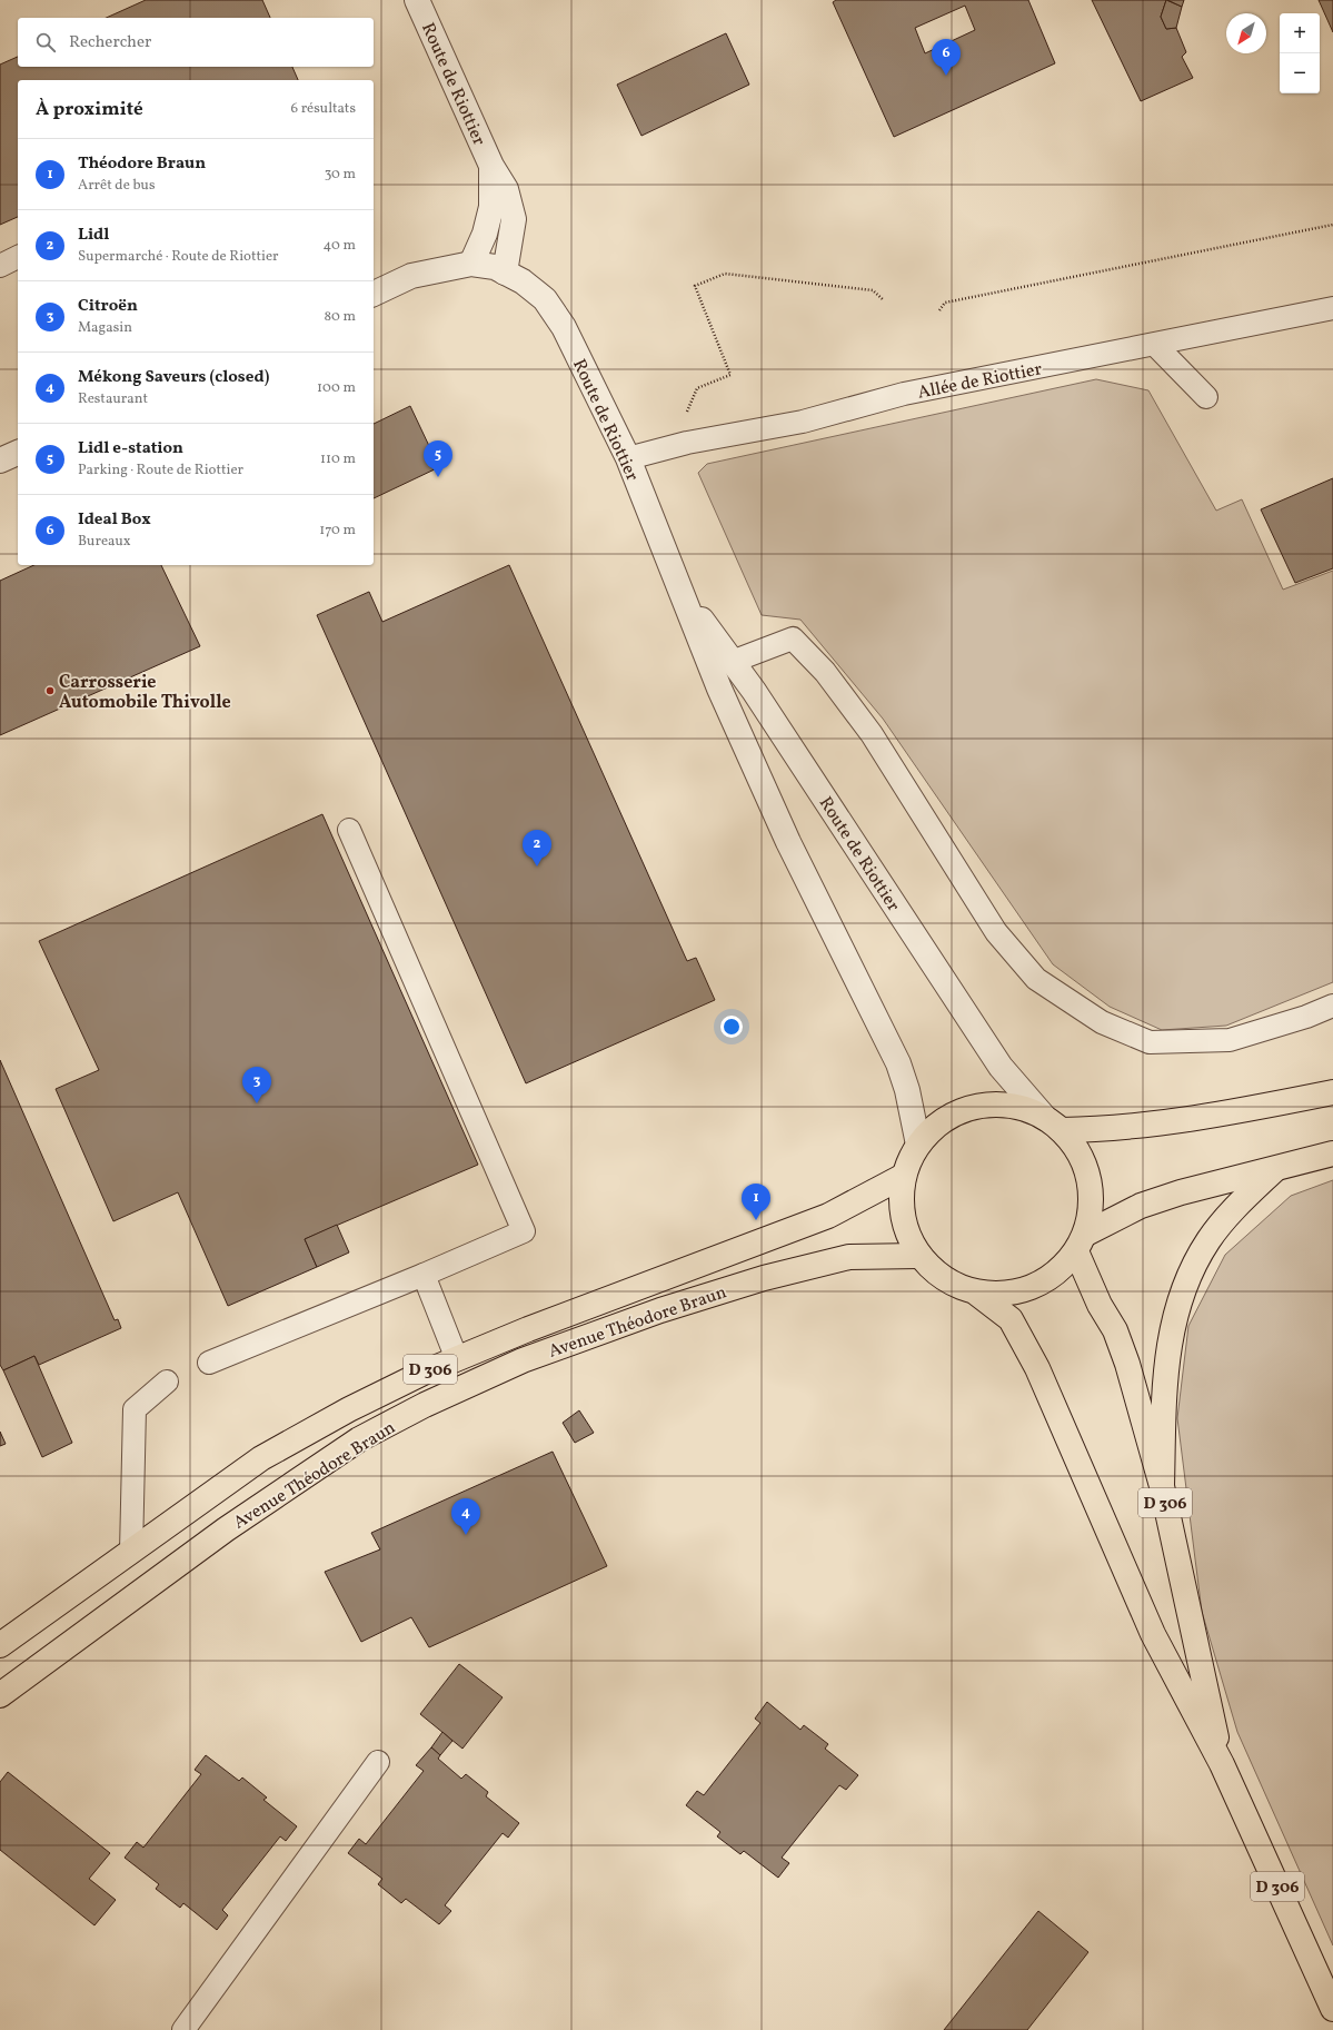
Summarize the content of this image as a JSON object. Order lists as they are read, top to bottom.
{
  "streets": {
    "main road": ["Avenue Théodore Braun", "D 306"],
    "street": ["Route de Riottier"],
    "lane": ["Allée de Riottier"]
  },
  "crossings": [
    ["Route de Riottier", "Allée de Riottier"]
  ],
  "places": ["Carrosserie Automobile Thivolle"],
  "north": "bottom left",
  "page": {
    "map_buttons": ["+", "−"],
    "search": "Rechercher",
    "pins": [
      "6",
      "5",
      "2",
      "3",
      "1",
      "4"
    ],
    "heading": ["À proximité", "6 résultats"],
    "list": [
      {
        "mark": "1",
        "name": "Théodore Braun",
        "note": "Arrêt de bus",
        "value": "30 m"
      },
      {
        "mark": "2",
        "name": "Lidl",
        "note": "Supermarché · Route de Riottier",
        "value": "40 m"
      },
      {
        "mark": "3",
        "name": "Citroën",
        "note": "Magasin",
        "value": "80 m"
      },
      {
        "mark": "4",
        "name": "Mékong Saveurs (closed)",
        "note": "Restaurant",
        "value": "100 m"
      },
      {
        "mark": "5",
        "name": "Lidl e-station",
        "note": "Parking · Route de Riottier",
        "value": "110 m"
      },
      {
        "mark": "6",
        "name": "Ideal Box",
        "note": "Bureaux",
        "value": "170 m"
      }
    ]
  }
}
